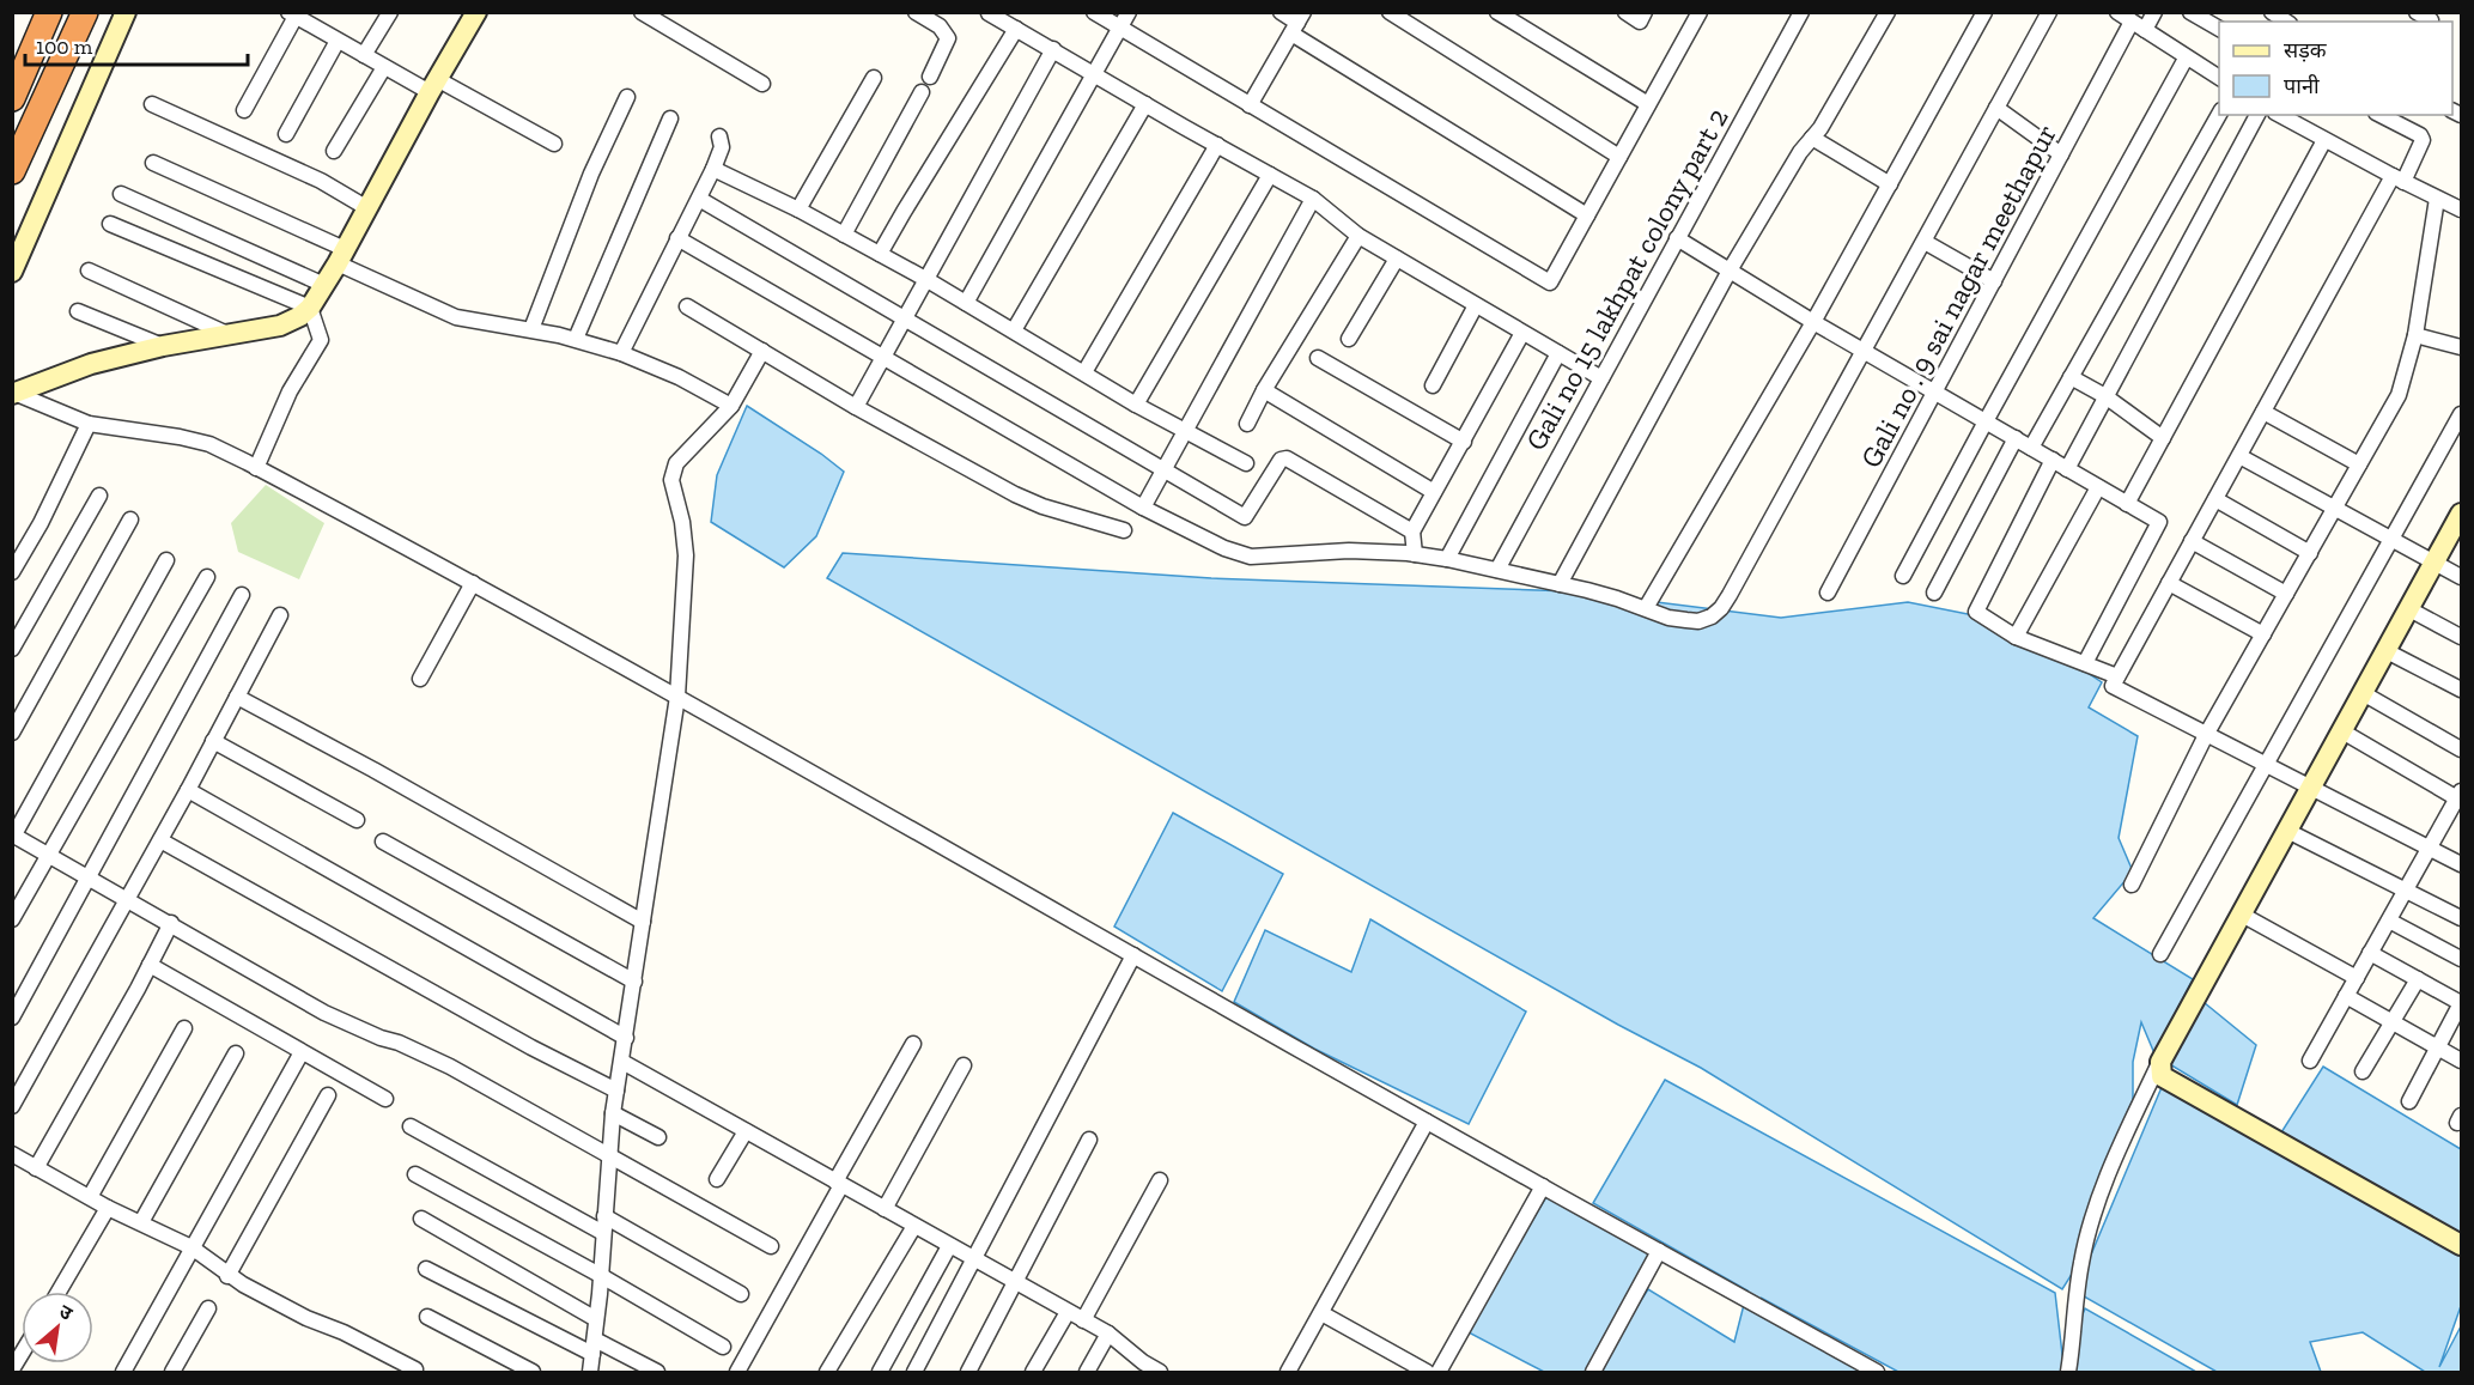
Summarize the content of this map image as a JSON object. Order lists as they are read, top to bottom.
{
  "streets": {
    "street": ["Gali no 15 lakhpat colony part 2", "Gali no . 9 sai nagar meethapur"]
  },
  "legend": ["सड़क", "पानी"],
  "scale_bar": "100 m",
  "north": "top right"
}
